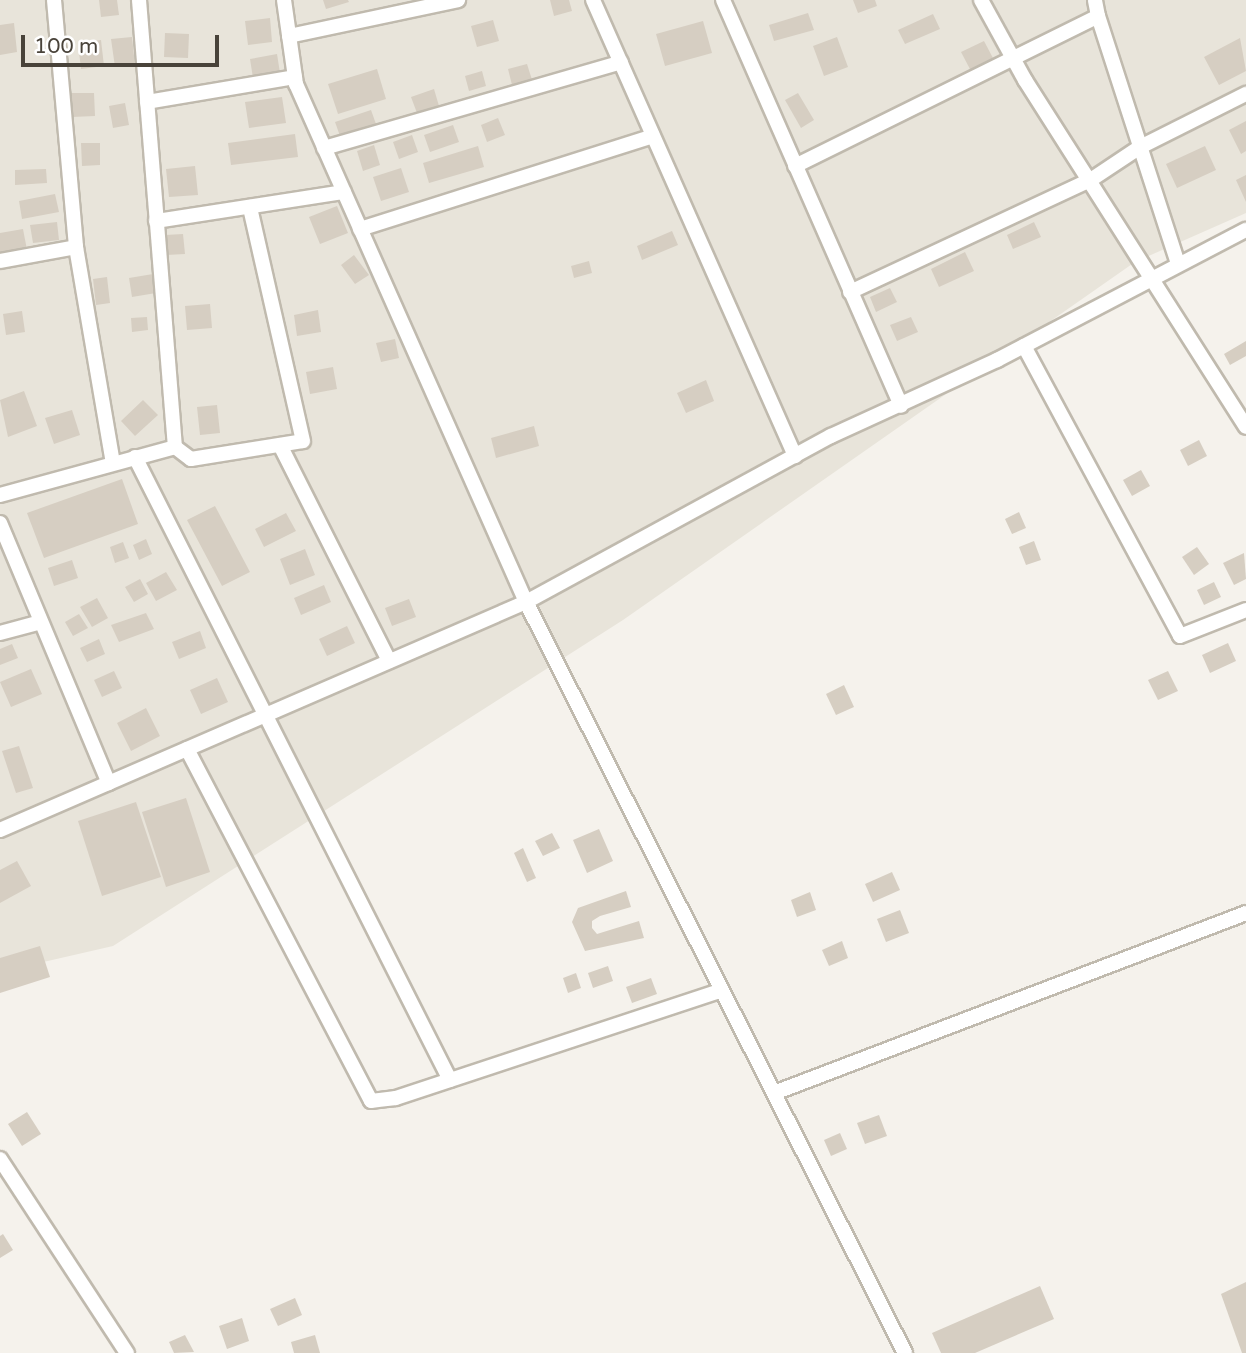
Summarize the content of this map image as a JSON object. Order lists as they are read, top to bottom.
{
  "scale_bar": "100 m"
}
